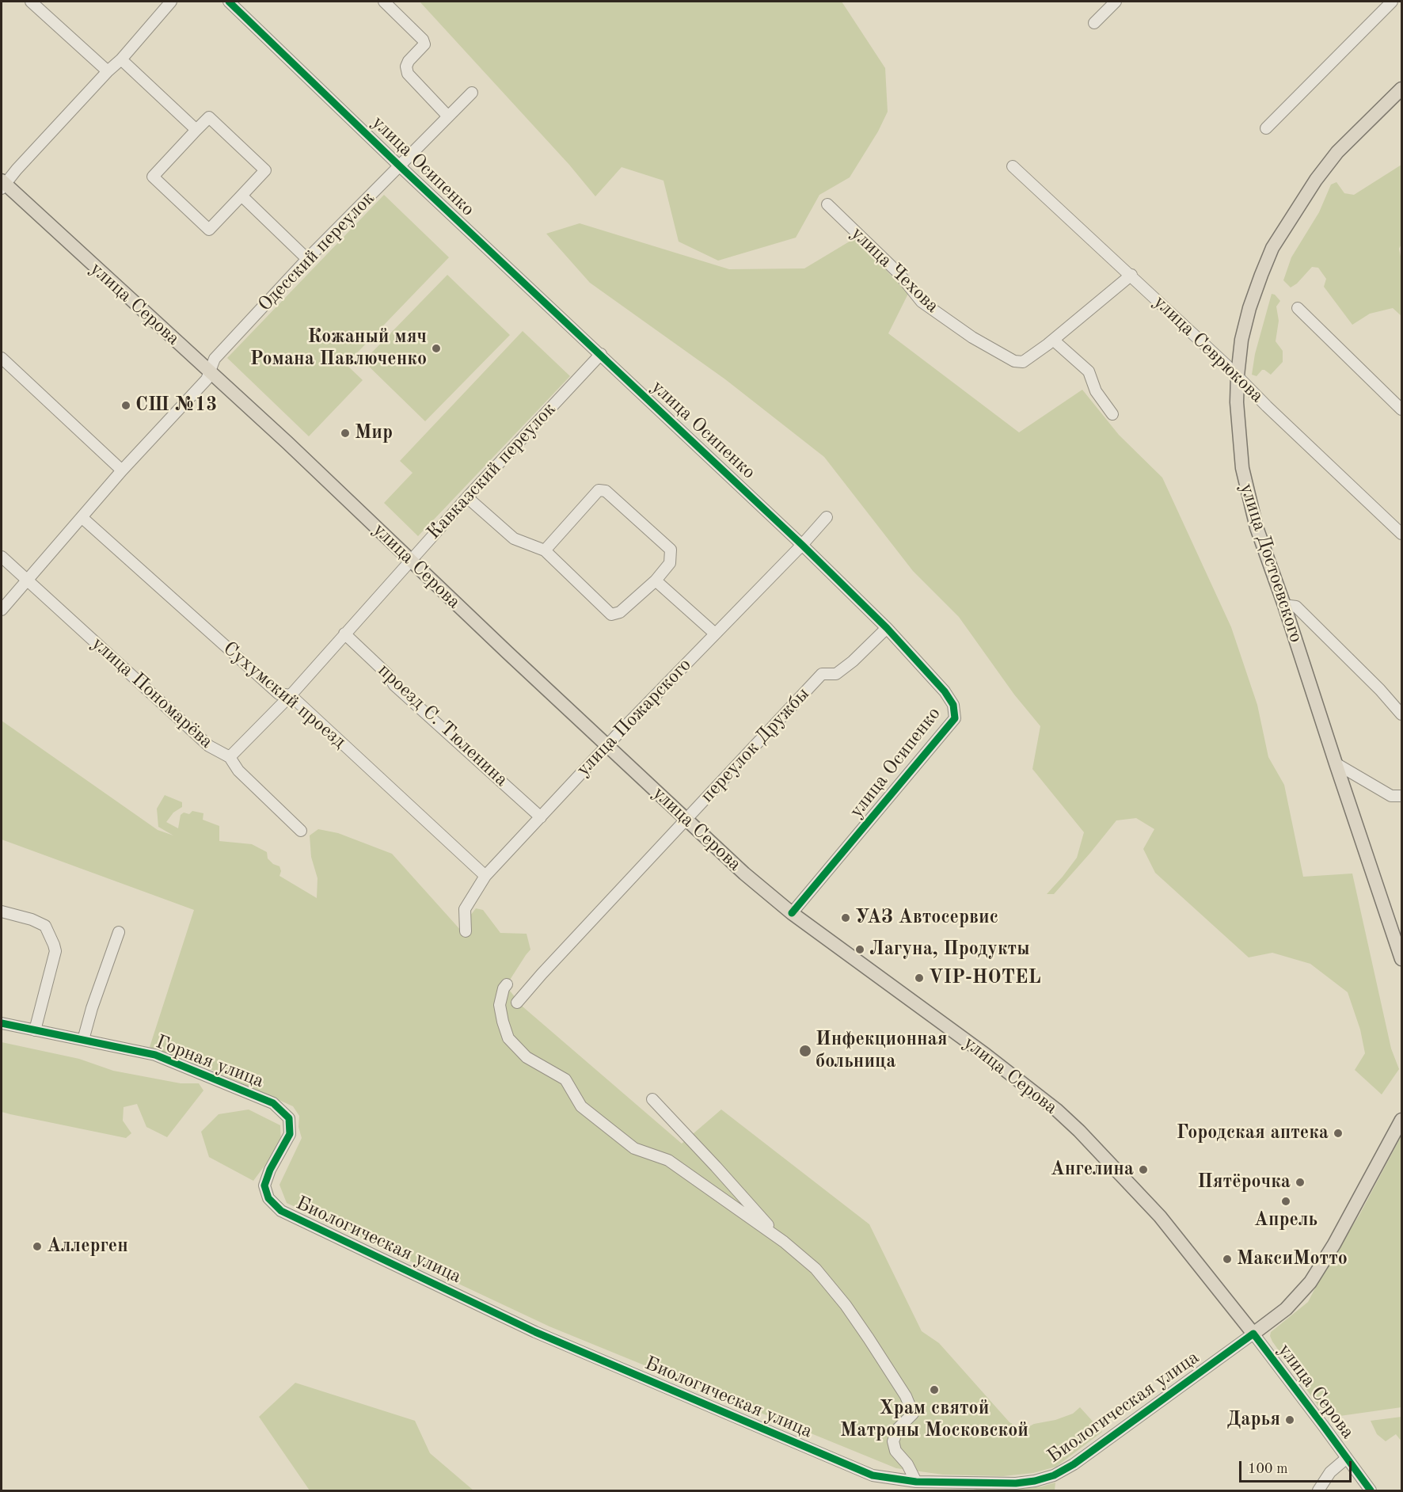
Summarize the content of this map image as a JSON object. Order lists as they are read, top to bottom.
{
  "streets": {
    "main road": ["улица Серова", "улица Достоевского"],
    "street": [
      "улица Осипенко",
      "Одесский переулок",
      "улица Чехова",
      "улица Севрюкова",
      "Кавказский переулок",
      "улица Пономарёва",
      "Сухумский проезд",
      "улица Пожарского",
      "проезд С. Тюленина",
      "переулок Дружбы",
      "Горная улица",
      "Биологическая улица"
    ]
  },
  "crossings": [
    ["улица Осипенко", "Одесский переулок"],
    ["улица Осипенко", "улица Серова"],
    ["улица Осипенко", "Кавказский переулок"],
    ["улица Осипенко", "улица Пожарского"],
    ["улица Осипенко", "переулок Дружбы"],
    ["Одесский переулок", "улица Серова"],
    ["Одесский переулок", "улица Пономарёва"],
    ["Одесский переулок", "Сухумский проезд"],
    ["улица Серова", "Кавказский переулок"],
    ["улица Серова", "улица Пожарского"],
    ["улица Серова", "переулок Дружбы"],
    ["улица Серова", "Биологическая улица"],
    ["улица Севрюкова", "улица Достоевского"],
    ["Кавказский переулок", "улица Пономарёва"],
    ["Кавказский переулок", "Сухумский проезд"],
    ["Кавказский переулок", "проезд С. Тюленина"],
    ["Сухумский проезд", "улица Пожарского"],
    ["улица Пожарского", "проезд С. Тюленина"],
    ["Горная улица", "Биологическая улица"]
  ],
  "places": [
    "Кожаный мяч Романа Павлюченко",
    "СШ №13",
    "Мир",
    "УАЗ Автосервис",
    "Лагуна, Продукты",
    "VIP-HOTEL",
    "Инфекционная больница",
    "Городская аптека",
    "Ангелина",
    "Пятёрочка",
    "Апрель",
    "Аллерген",
    "МаксиМотто",
    "Храм святой Матроны Московской",
    "Дарья"
  ],
  "scale_bar": "100 m"
}
